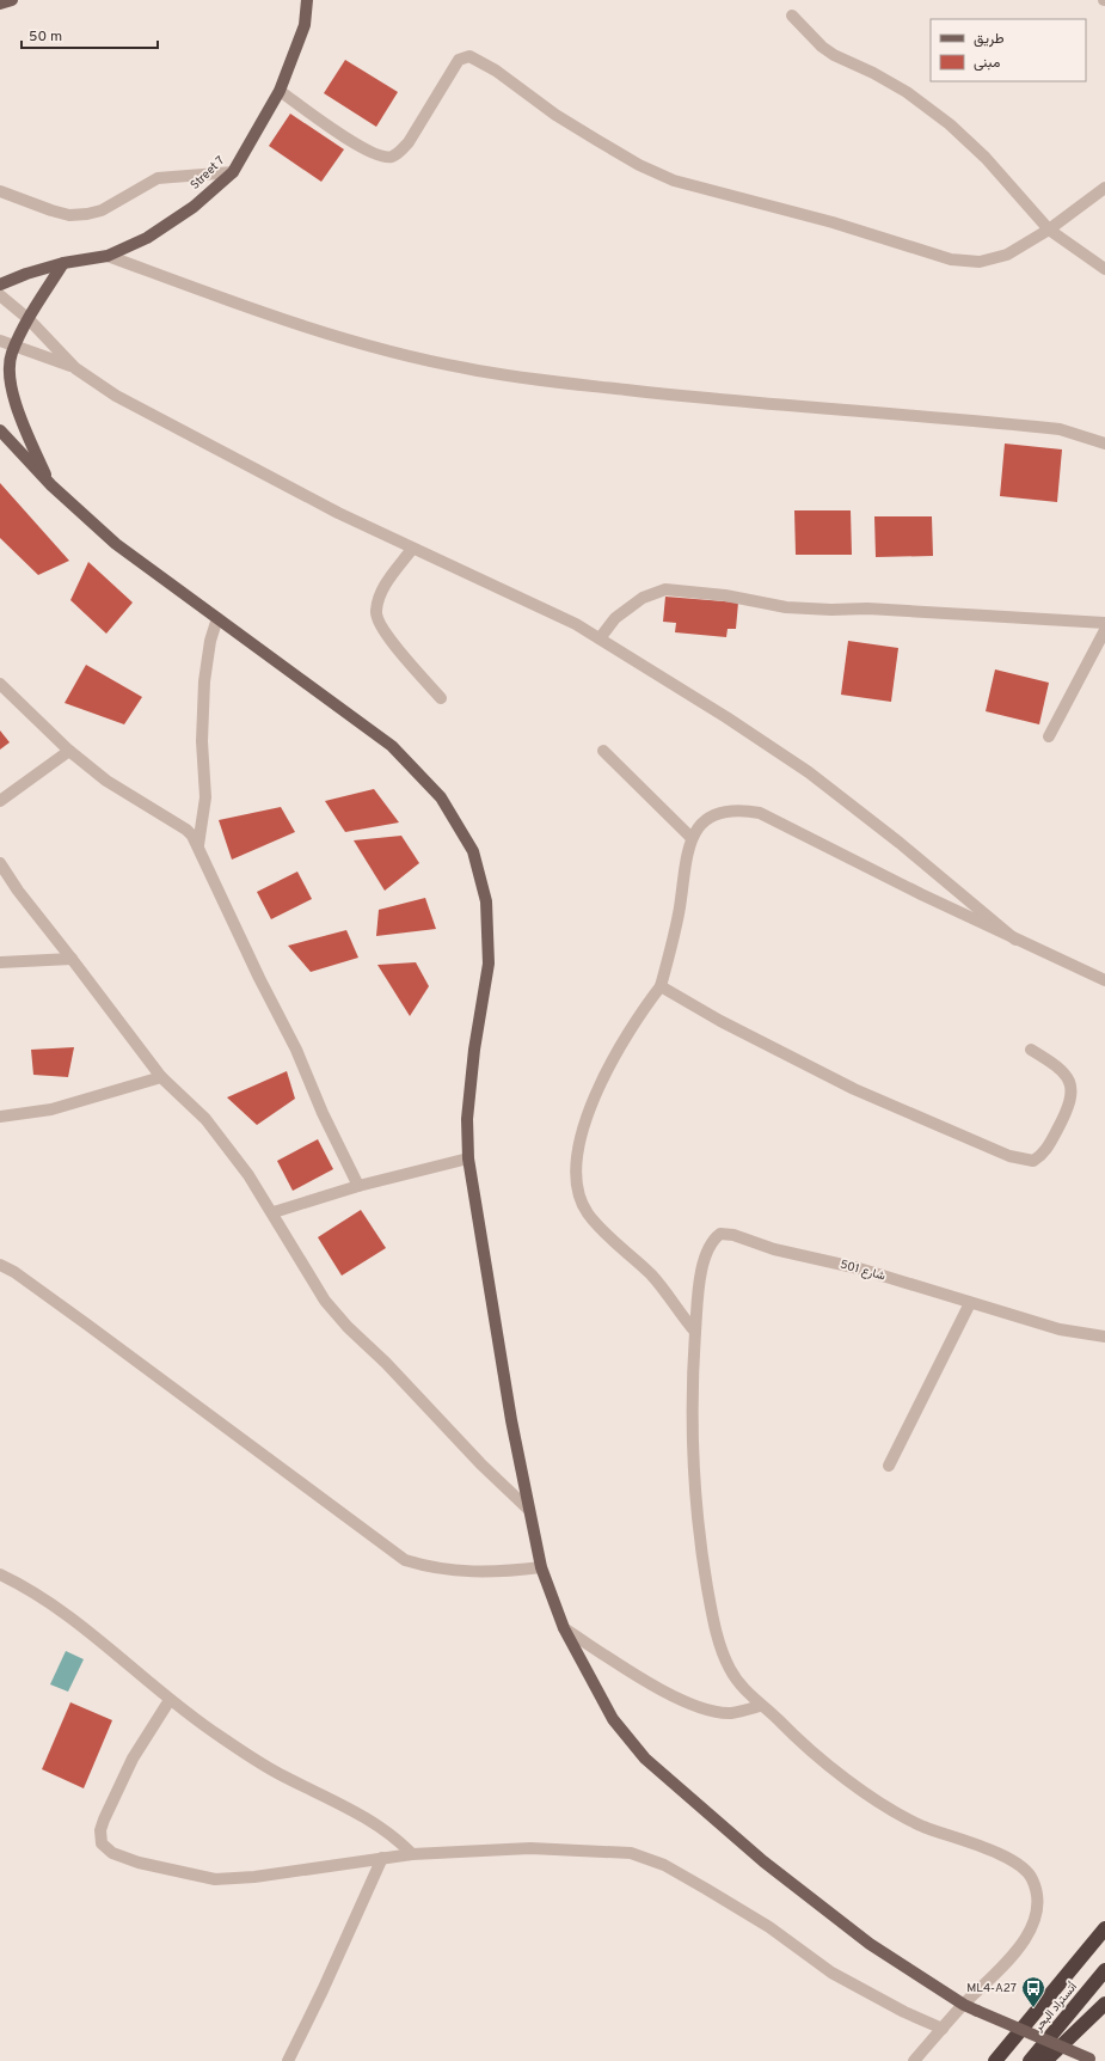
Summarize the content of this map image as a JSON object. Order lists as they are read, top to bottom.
{
  "streets": {
    "highway": ["أتستراد البحر"],
    "main road": ["Street 7"],
    "street": ["شارع 501"]
  },
  "places": {
    "bus stop": ["ML4-A27"]
  },
  "legend": ["طريق", "مبنى"],
  "scale_bar": "50 m"
}
